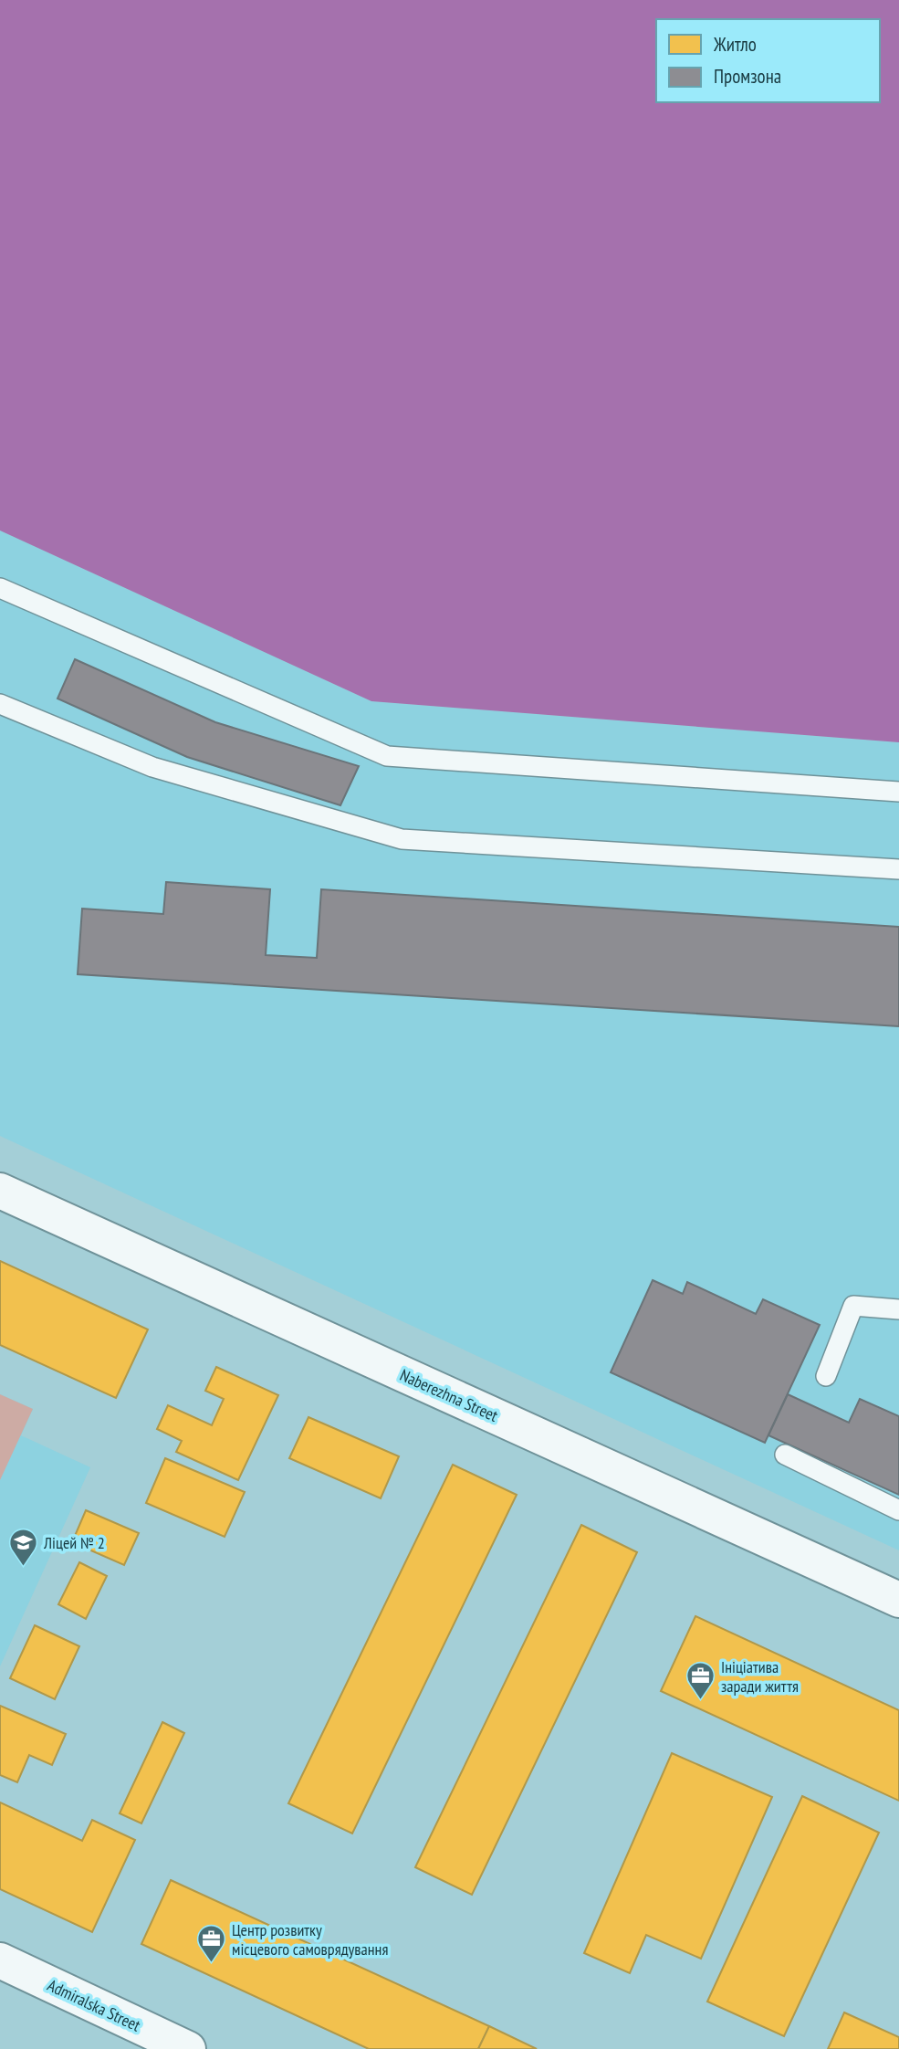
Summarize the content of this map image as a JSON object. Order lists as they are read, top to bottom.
{
  "streets": {
    "street": ["Naberezhna Street", "Admiralska Street"]
  },
  "places": {
    "school or university": ["Ліцей № 2"],
    "office": ["Ініціатива заради життя", "Центр розвитку місцевого самоврядування"]
  },
  "legend": ["Житло", "Промзона"]
}
